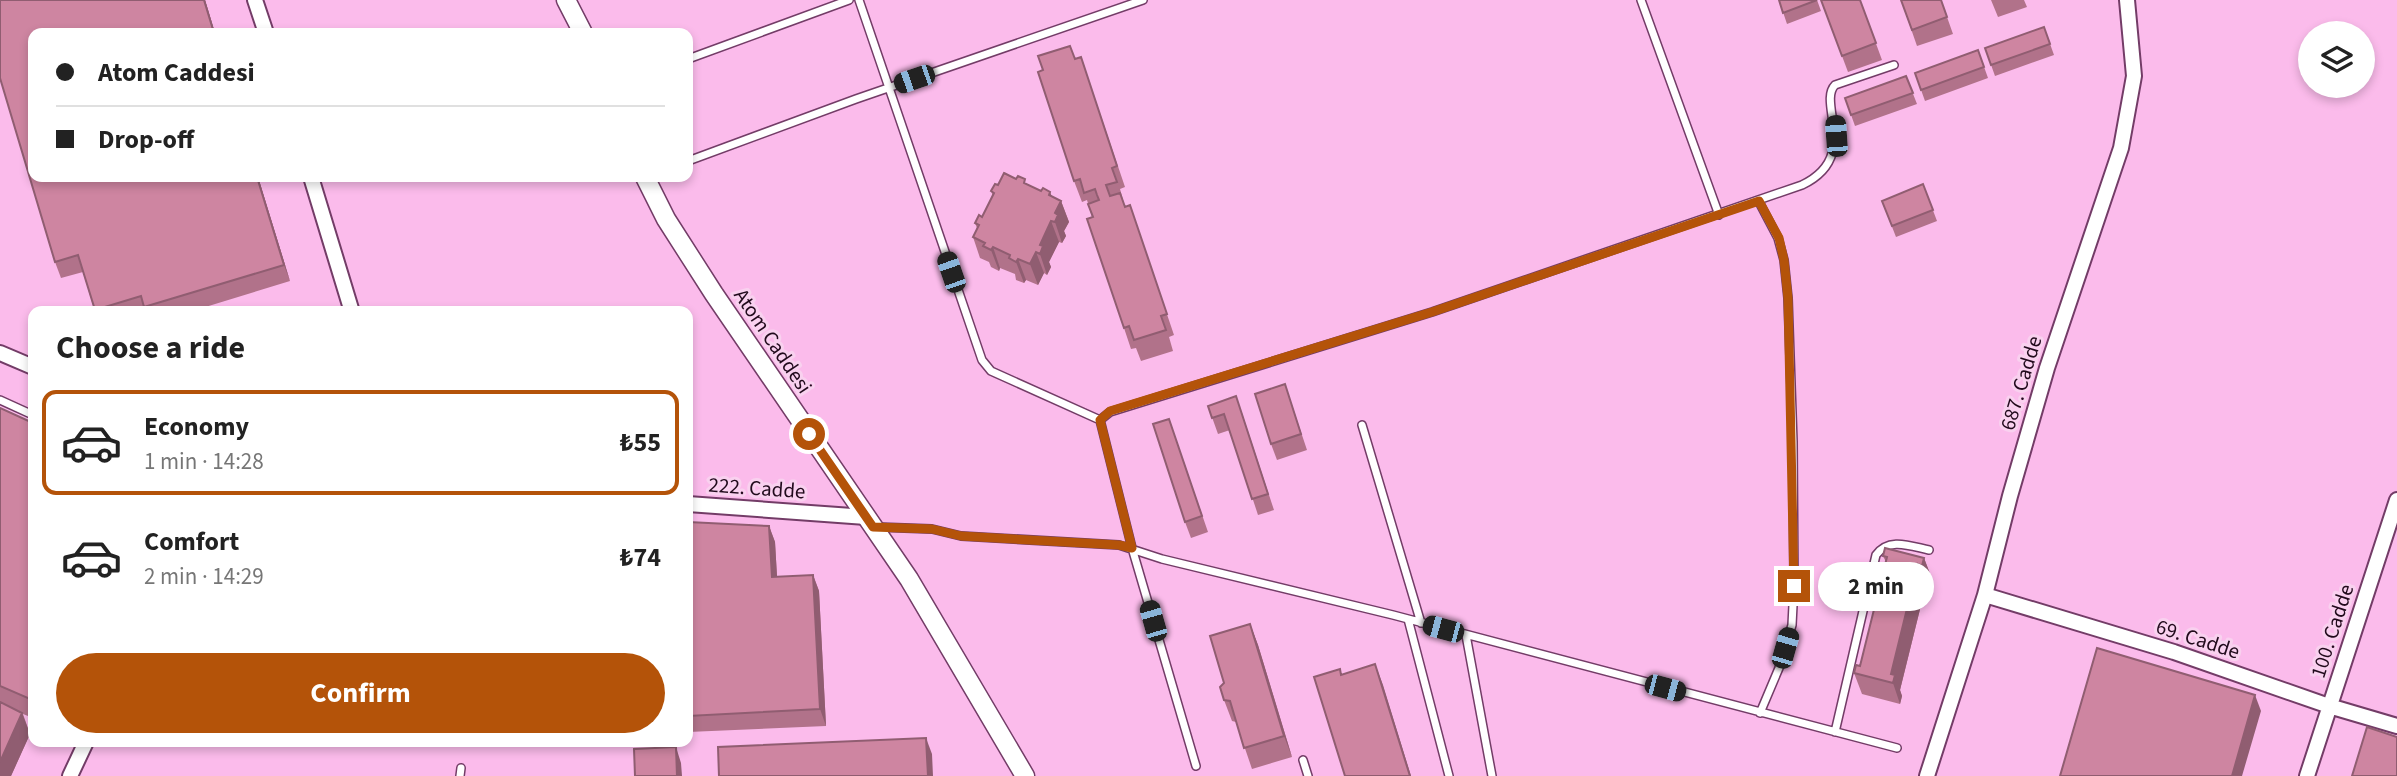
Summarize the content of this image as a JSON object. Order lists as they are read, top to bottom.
{
  "streets": {
    "street": [
      "Atom Caddesi",
      "687. Cadde",
      "222. Cadde",
      "100. Cadde",
      "69. Cadde"
    ]
  },
  "crossings": [
    ["Atom Caddesi", "222. Cadde"],
    ["687. Cadde", "69. Cadde"],
    ["100. Cadde", "69. Cadde"]
  ],
  "page": {
    "banner": ["Atom Caddesi", "Drop-off"],
    "heading": "Choose a ride",
    "list": [
      {
        "name": "Economy",
        "note": "1 min · 14:28",
        "value": "₺55"
      },
      {
        "name": "Comfort",
        "note": "2 min · 14:29",
        "value": "₺74"
      }
    ],
    "bubble": "2 min",
    "buttons": "Confirm"
  }
}
